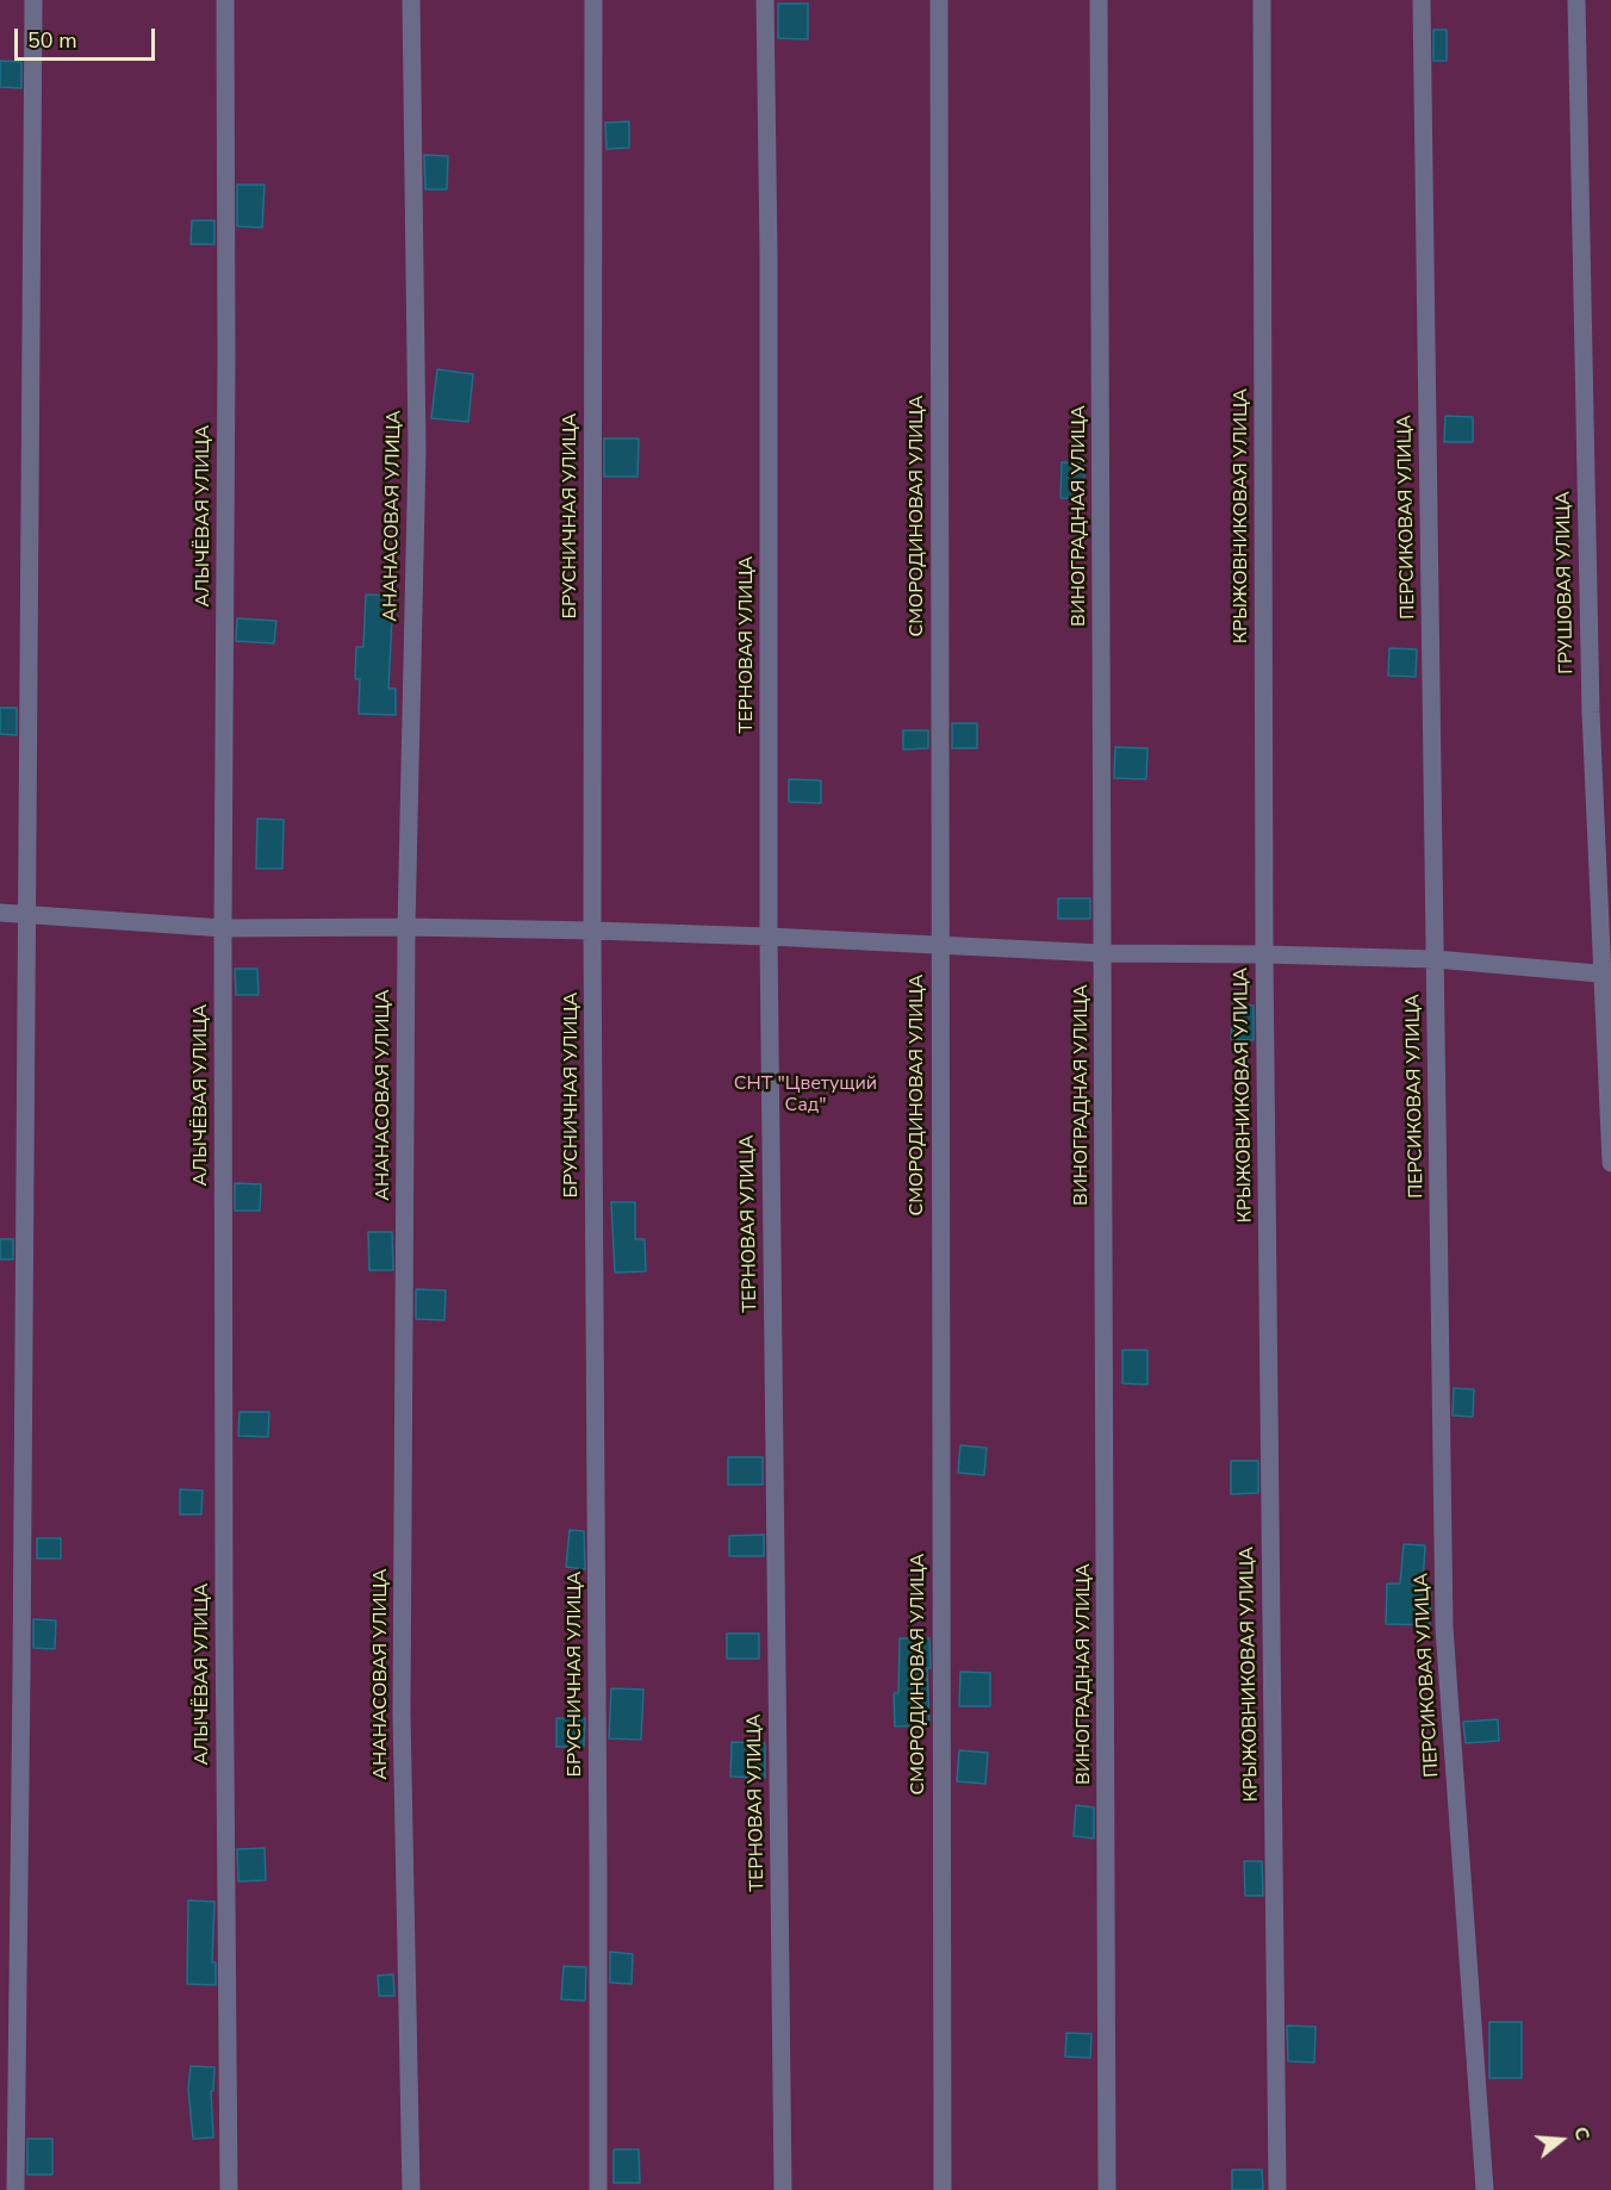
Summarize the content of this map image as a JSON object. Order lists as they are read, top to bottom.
{
  "streets": {
    "street": [
      "АЛЫЧЁВАЯ УЛИЦА",
      "АНАНАСОВАЯ УЛИЦА",
      "БРУСНИЧНАЯ УЛИЦА",
      "СМОРОДИНОВАЯ УЛИЦА",
      "ВИНОГРАДНАЯ УЛИЦА",
      "КРЫЖОВНИКОВАЯ УЛИЦА",
      "ПЕРСИКОВАЯ УЛИЦА",
      "ГРУШОВАЯ УЛИЦА",
      "ТЕРНОВАЯ УЛИЦА"
    ]
  },
  "parks": ["СНТ \"Цветущий Сад\""],
  "scale_bar": "50 m",
  "north": "right"
}
